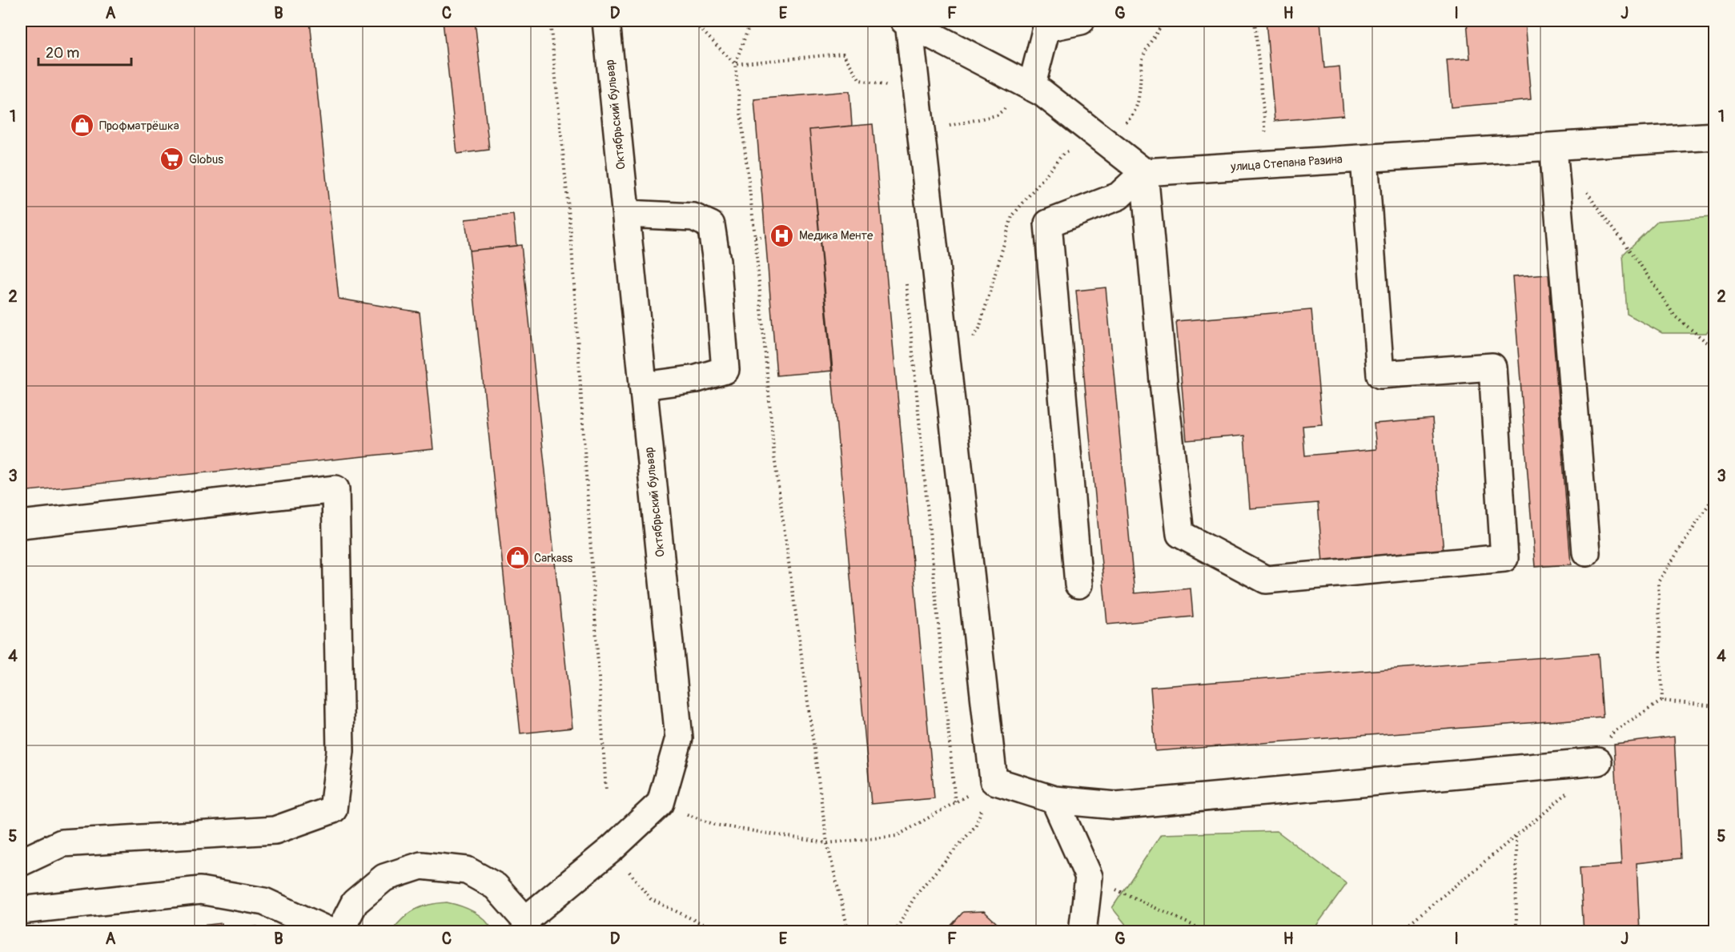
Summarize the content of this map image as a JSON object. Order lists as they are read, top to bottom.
{
  "streets": {
    "street": ["Октябрьский бульвар", "улица Степана Разина"]
  },
  "places": {
    "shop": ["Профматрёшка", "Carkass"],
    "supermarket": ["Globus"],
    "hospital": ["Медика Менте"]
  },
  "scale_bar": "20 m",
  "grid": {
    "columns": [
      "A",
      "B",
      "C",
      "D",
      "E",
      "F",
      "G",
      "H",
      "I",
      "J"
    ],
    "rows": [
      "1",
      "2",
      "3",
      "4",
      "5"
    ]
  }
}
